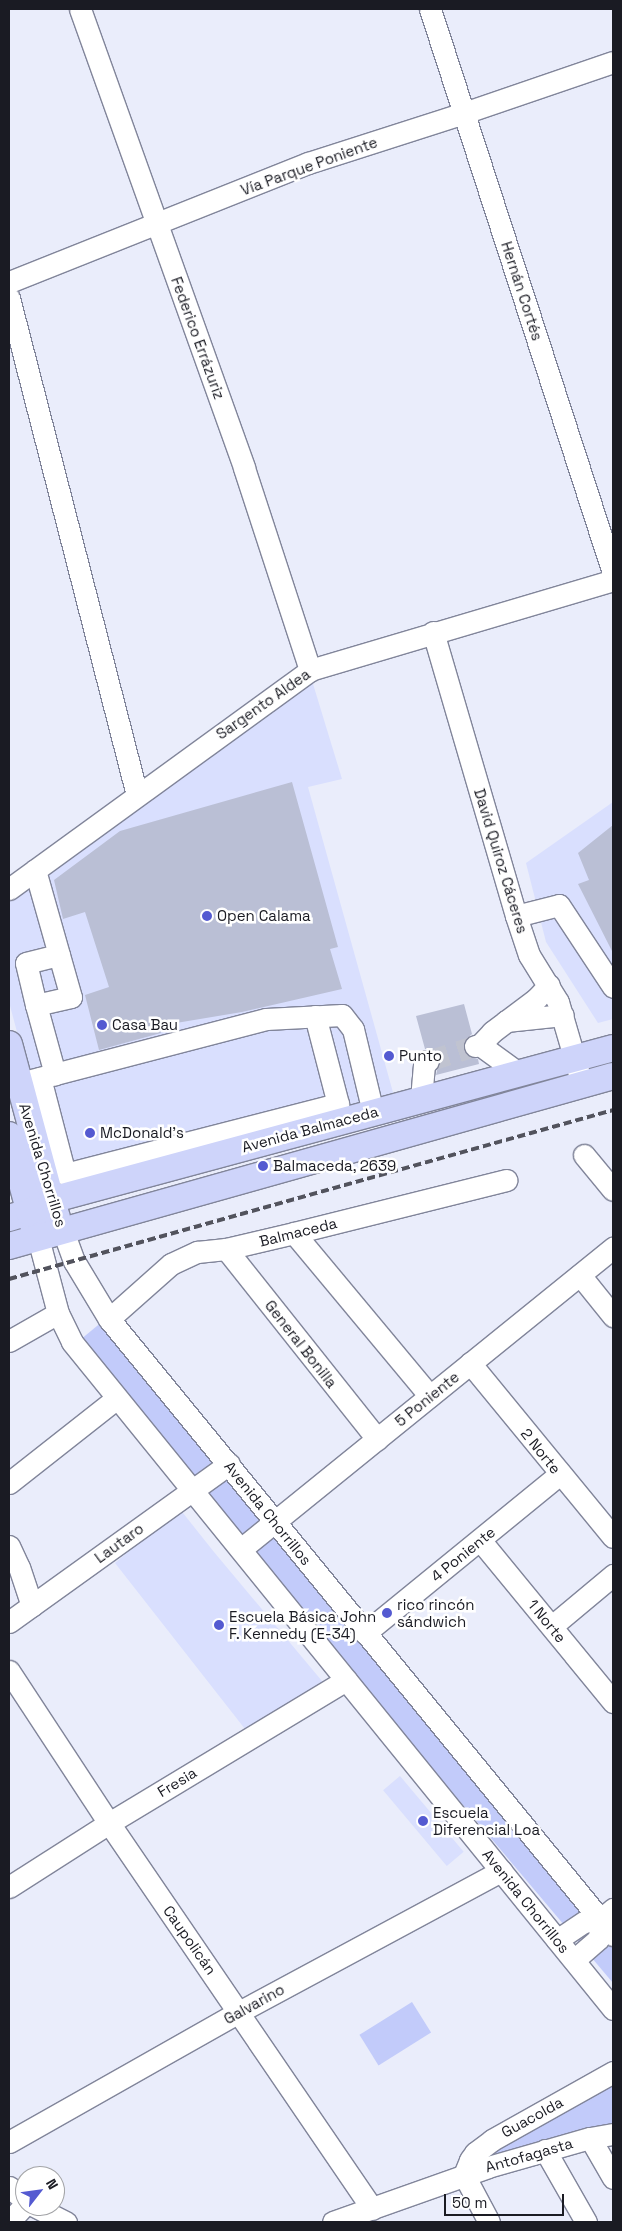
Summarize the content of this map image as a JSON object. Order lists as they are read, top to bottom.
{
  "streets": {
    "main road": ["Avenida Balmaceda", "Avenida Chorrillos"],
    "street": [
      "Vía Parque Poniente",
      "Hernán Cortés",
      "Federico Errázuriz",
      "Sargento Aldea",
      "David Quiroz Cáceres",
      "Balmaceda",
      "General Bonilla",
      "5 Poniente",
      "2 Norte",
      "Lautaro",
      "4 Poniente",
      "1 Norte",
      "Fresia",
      "Caupolicán",
      "Galvarino",
      "Guacolda",
      "Antofagasta"
    ]
  },
  "crossings": [
    ["Vía Parque Poniente", "Hernán Cortés"],
    ["Vía Parque Poniente", "Federico Errázuriz"],
    ["Federico Errázuriz", "Sargento Aldea"],
    ["Sargento Aldea", "David Quiroz Cáceres"],
    ["David Quiroz Cáceres", "Avenida Balmaceda"],
    ["Avenida Balmaceda", "Avenida Chorrillos"],
    ["Avenida Chorrillos", "Balmaceda"],
    ["Avenida Chorrillos", "5 Poniente"],
    ["Avenida Chorrillos", "Lautaro"],
    ["Avenida Chorrillos", "4 Poniente"],
    ["Avenida Chorrillos", "Fresia"],
    ["Avenida Chorrillos", "Galvarino"],
    ["Balmaceda", "General Bonilla"],
    ["General Bonilla", "5 Poniente"],
    ["5 Poniente", "2 Norte"],
    ["2 Norte", "4 Poniente"],
    ["4 Poniente", "1 Norte"],
    ["Fresia", "Caupolicán"],
    ["Caupolicán", "Galvarino"],
    ["Caupolicán", "Antofagasta"],
    ["Guacolda", "Antofagasta"]
  ],
  "places": [
    "Open Calama",
    "Casa Bau",
    "Punto",
    "McDonald's",
    "Balmaceda, 2639",
    "rico rincón sándwich",
    "Escuela Básica John F. Kennedy (E-34)",
    "Escuela Diferencial Loa"
  ],
  "scale_bar": "50 m",
  "north": "top right"
}
